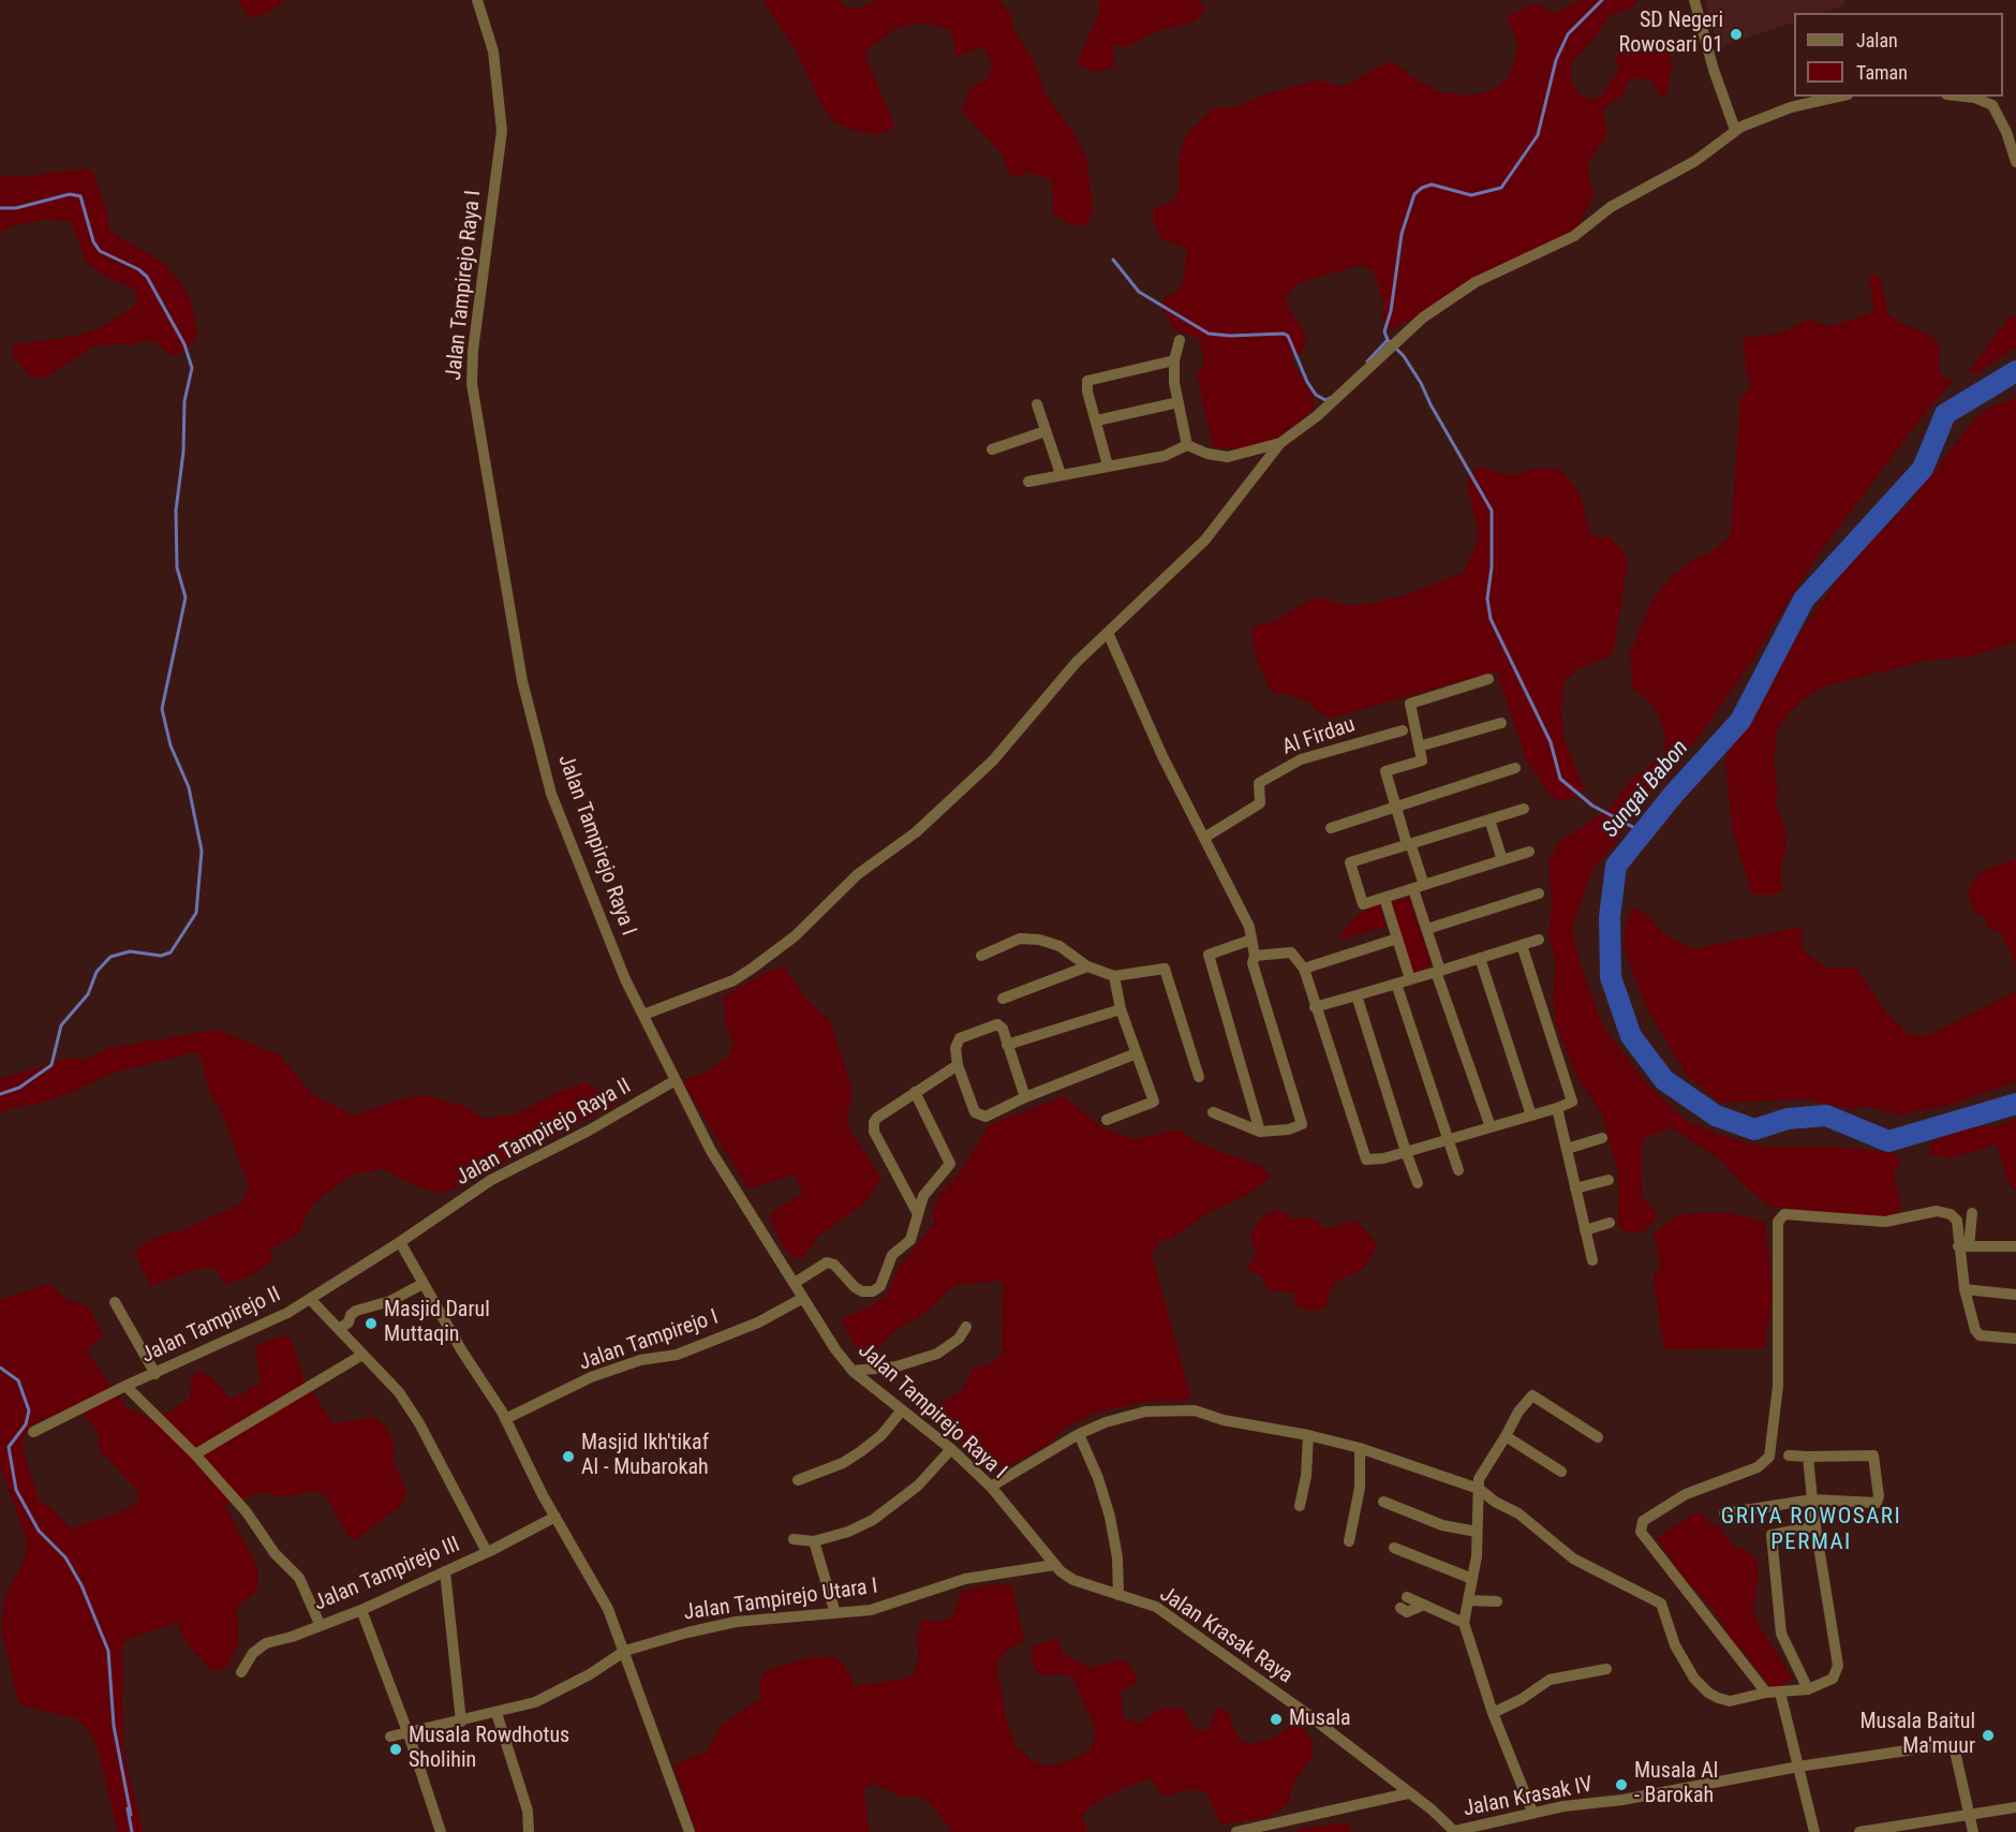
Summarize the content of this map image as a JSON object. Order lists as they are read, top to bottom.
{
  "streets": {
    "street": [
      "Jalan Tampirejo Raya I",
      "Al Firdau",
      "Jalan Tampirejo Raya II",
      "Jalan Tampirejo II",
      "Jalan Tampirejo I",
      "Jalan Tampirejo III",
      "Jalan Tampirejo Utara I",
      "Jalan Krasak Raya",
      "Jalan Krasak IV"
    ]
  },
  "crossings": [
    ["Jalan Tampirejo Raya I", "Jalan Tampirejo Raya II"],
    ["Jalan Tampirejo Raya I", "Jalan Tampirejo I"],
    ["Jalan Tampirejo Raya I", "Jalan Tampirejo Utara I"],
    ["Jalan Tampirejo Raya I", "Jalan Krasak Raya"],
    ["Jalan Tampirejo Raya II", "Jalan Tampirejo II"],
    ["Jalan Tampirejo Utara I", "Jalan Krasak Raya"],
    ["Jalan Krasak Raya", "Jalan Krasak IV"]
  ],
  "districts": ["GRIYA ROWOSARI PERMAI"],
  "water": ["Sungai Babon"],
  "places": [
    "SD Negeri Rowosari 01",
    "Masjid Darul Muttaqin",
    "Masjid Ikh'tikaf Al - Mubarokah",
    "Musala",
    "Musala Baitul Ma'muur",
    "Musala Rowdhotus Sholihin",
    "Musala Al - Barokah"
  ],
  "legend": ["Jalan", "Taman"]
}
